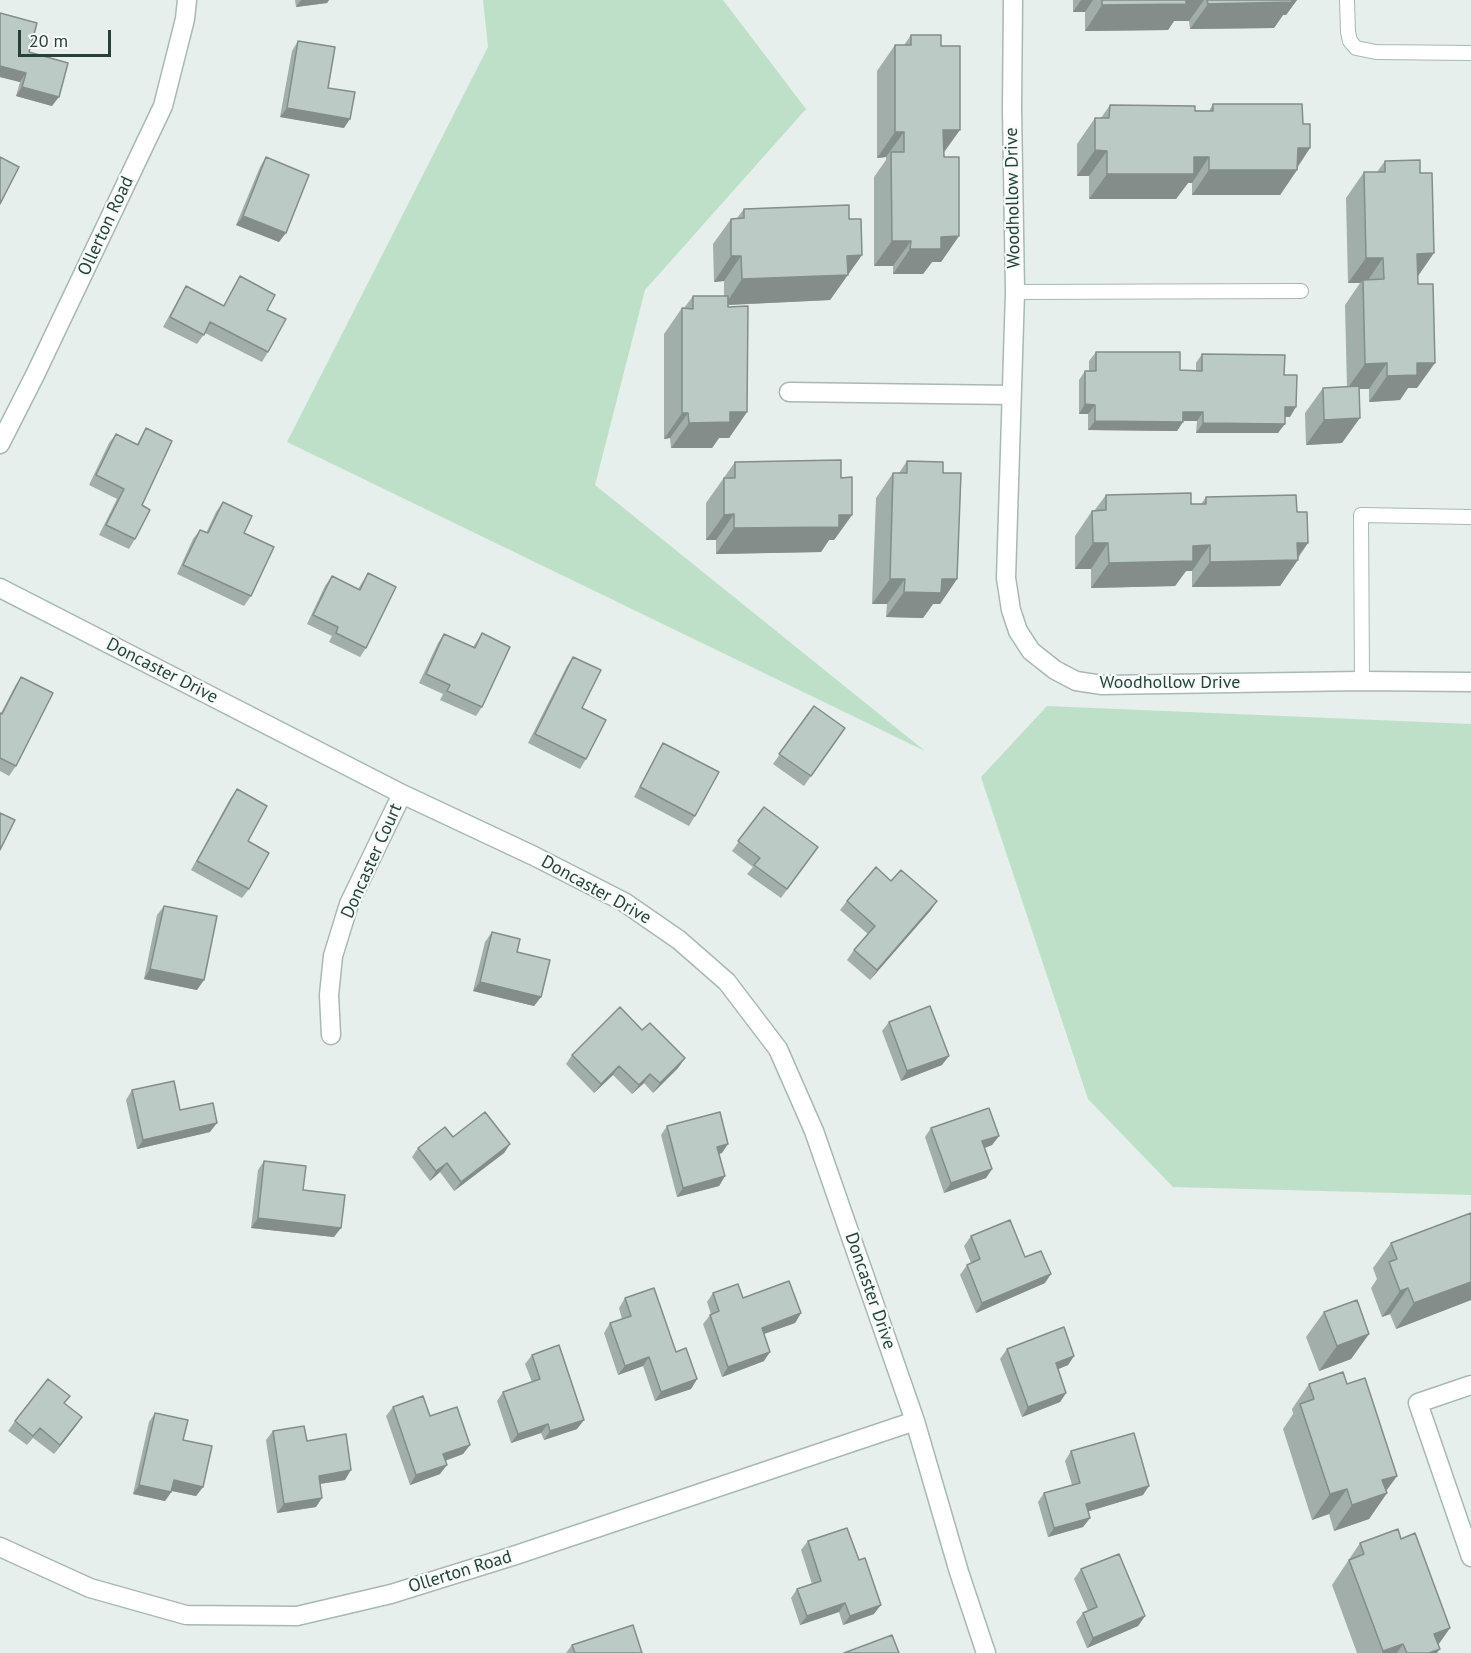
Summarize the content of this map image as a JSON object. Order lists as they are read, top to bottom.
{
  "streets": {
    "street": [
      "Woodhollow Drive",
      "Ollerton Road",
      "Doncaster Drive",
      "Doncaster Court"
    ]
  },
  "crossings": [
    ["Ollerton Road", "Doncaster Drive"],
    ["Doncaster Drive", "Doncaster Court"]
  ],
  "scale_bar": "20 m"
}
